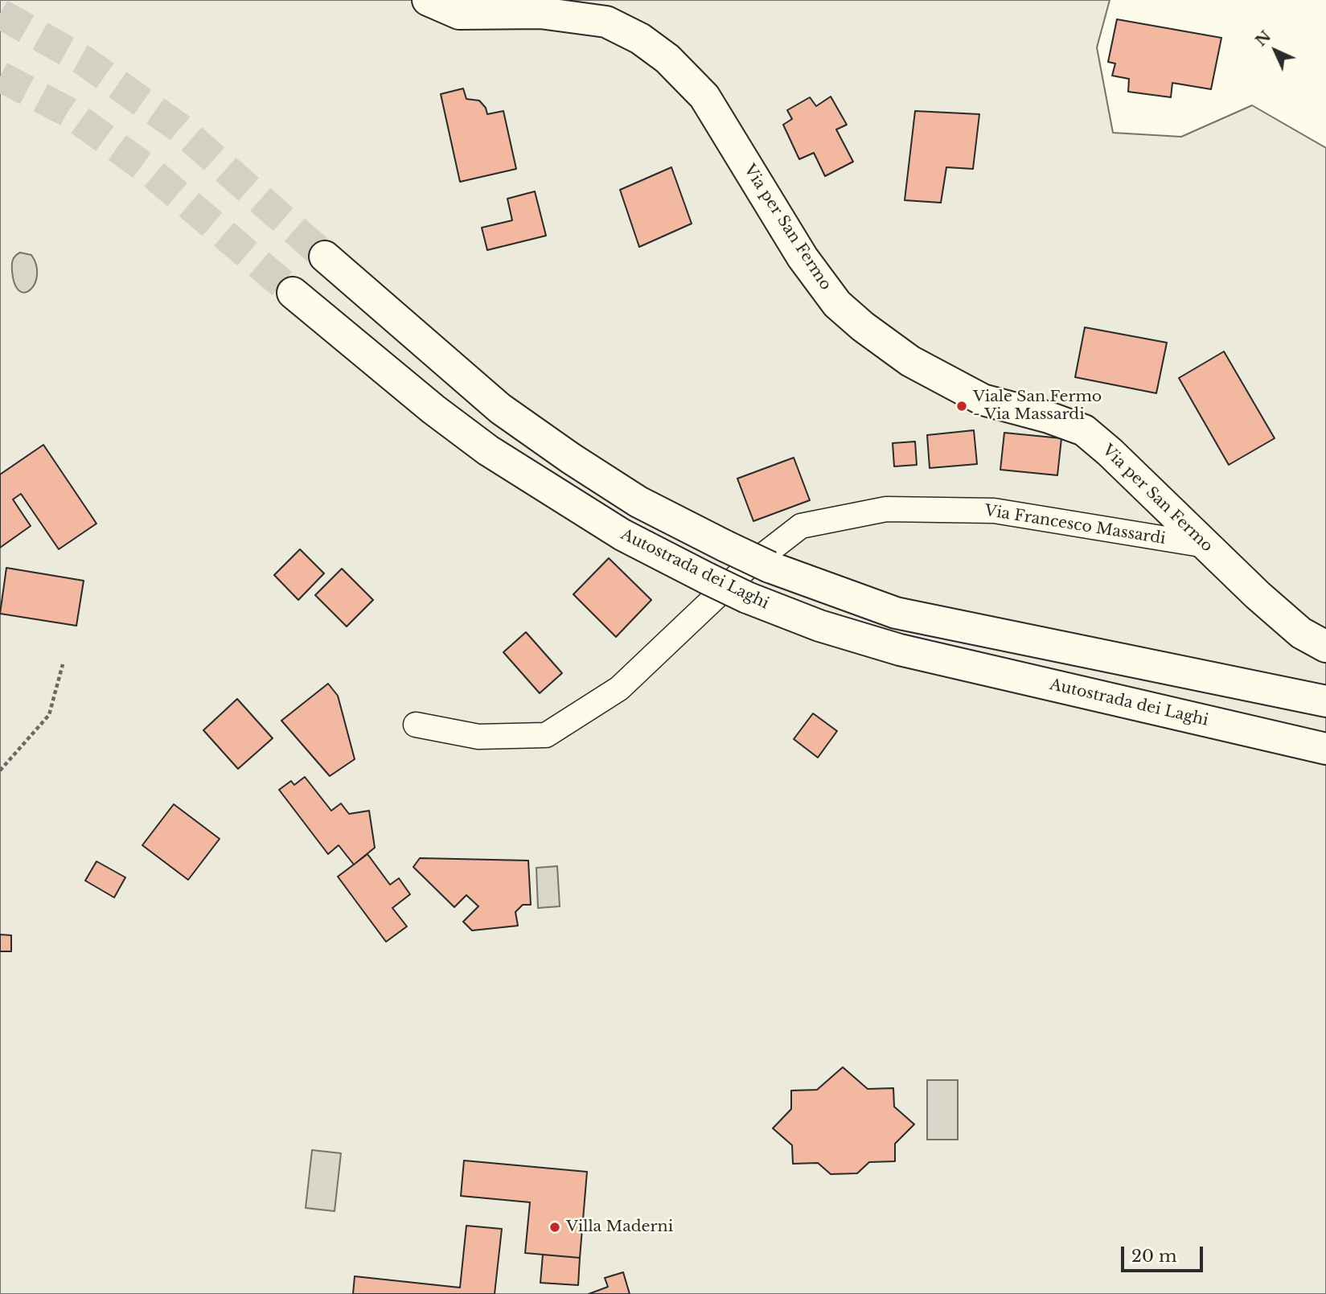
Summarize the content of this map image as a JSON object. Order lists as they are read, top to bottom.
{
  "streets": {
    "main road": ["Via per San Fermo", "Autostrada dei Laghi"],
    "street": ["Via Francesco Massardi"]
  },
  "crossings": [
    ["Via per San Fermo", "Via Francesco Massardi"]
  ],
  "places": ["Viale San Fermo - Via Massardi", "Villa Maderni"],
  "scale_bar": "20 m",
  "north": "top left"
}
